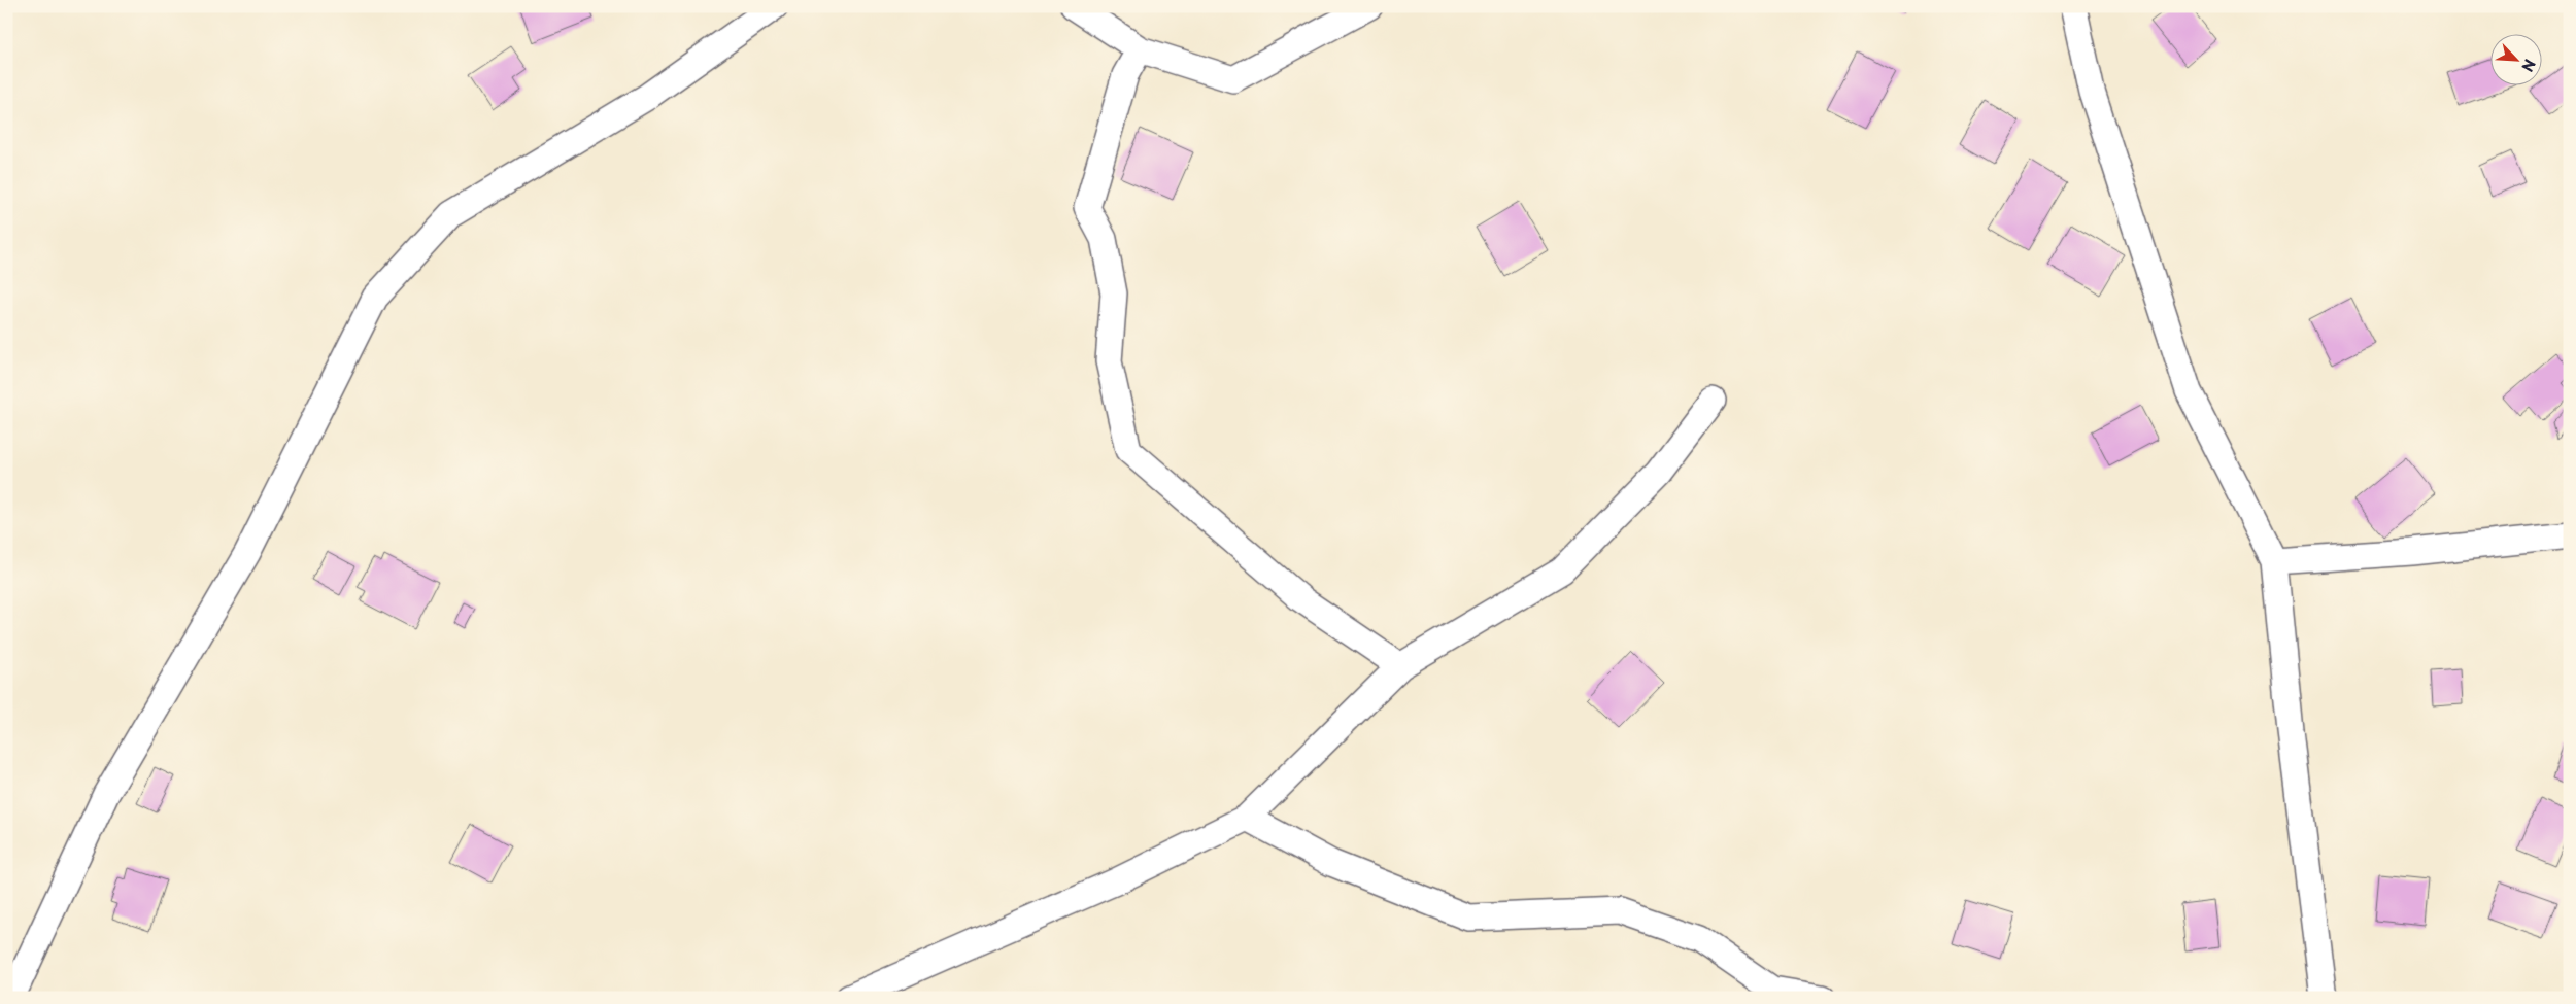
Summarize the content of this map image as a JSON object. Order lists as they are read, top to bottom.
{
  "north": "bottom right"
}
